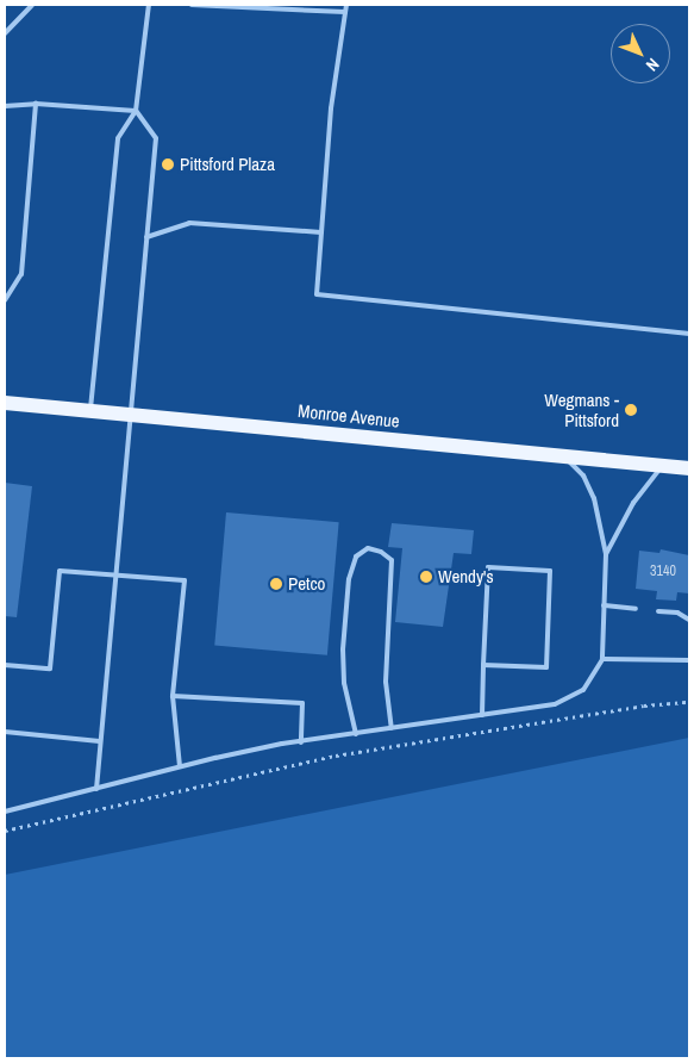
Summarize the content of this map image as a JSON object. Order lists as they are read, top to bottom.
{
  "streets": {
    "main road": ["Monroe Avenue"]
  },
  "places": [
    "Pittsford Plaza",
    "Wegmans - Pittsford",
    "Wendy's",
    "Petco"
  ],
  "house_numbers": ["3140"],
  "north": "bottom right"
}
